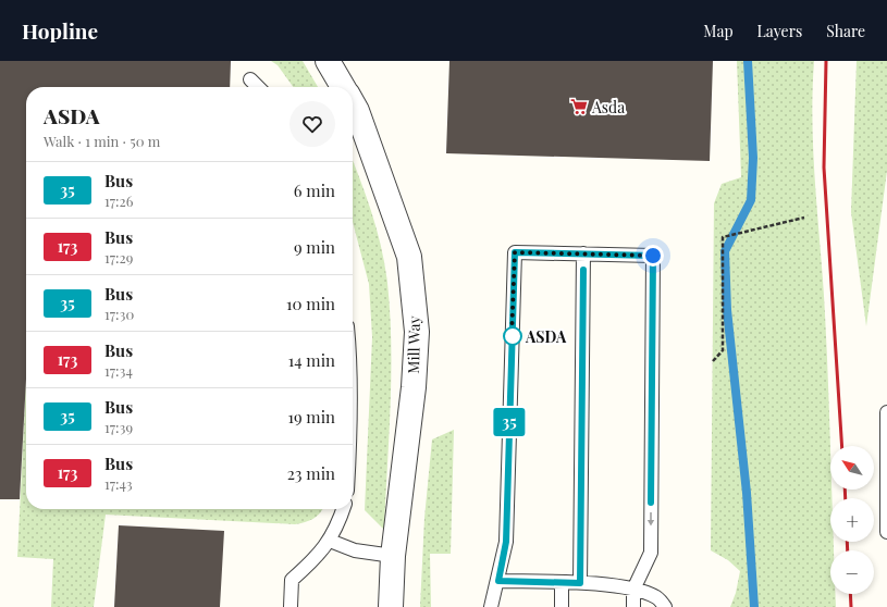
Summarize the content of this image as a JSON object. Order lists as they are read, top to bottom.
{
  "streets": {
    "street": ["Mill Way"]
  },
  "places": {
    "supermarket": ["Asda"],
    "other": ["ASDA"]
  },
  "lines": ["bus line 35"],
  "north": "top left",
  "page": {
    "header": "Hopline",
    "nav": ["Map", "Layers", "Share"],
    "on_map": "35",
    "heading": ["ASDA", "Walk · 1 min · 50 m"],
    "list": [
      {
        "mark": "35",
        "name": "Bus",
        "note": "17:26",
        "value": "6 min"
      },
      {
        "mark": "173",
        "name": "Bus",
        "note": "17:29",
        "value": "9 min"
      },
      {
        "mark": "35",
        "name": "Bus",
        "note": "17:30",
        "value": "10 min"
      },
      {
        "mark": "173",
        "name": "Bus",
        "note": "17:34",
        "value": "14 min"
      },
      {
        "mark": "35",
        "name": "Bus",
        "note": "17:39",
        "value": "19 min"
      },
      {
        "mark": "173",
        "name": "Bus",
        "note": "17:43",
        "value": "23 min"
      }
    ],
    "map_buttons": ["+", "−"]
  }
}
